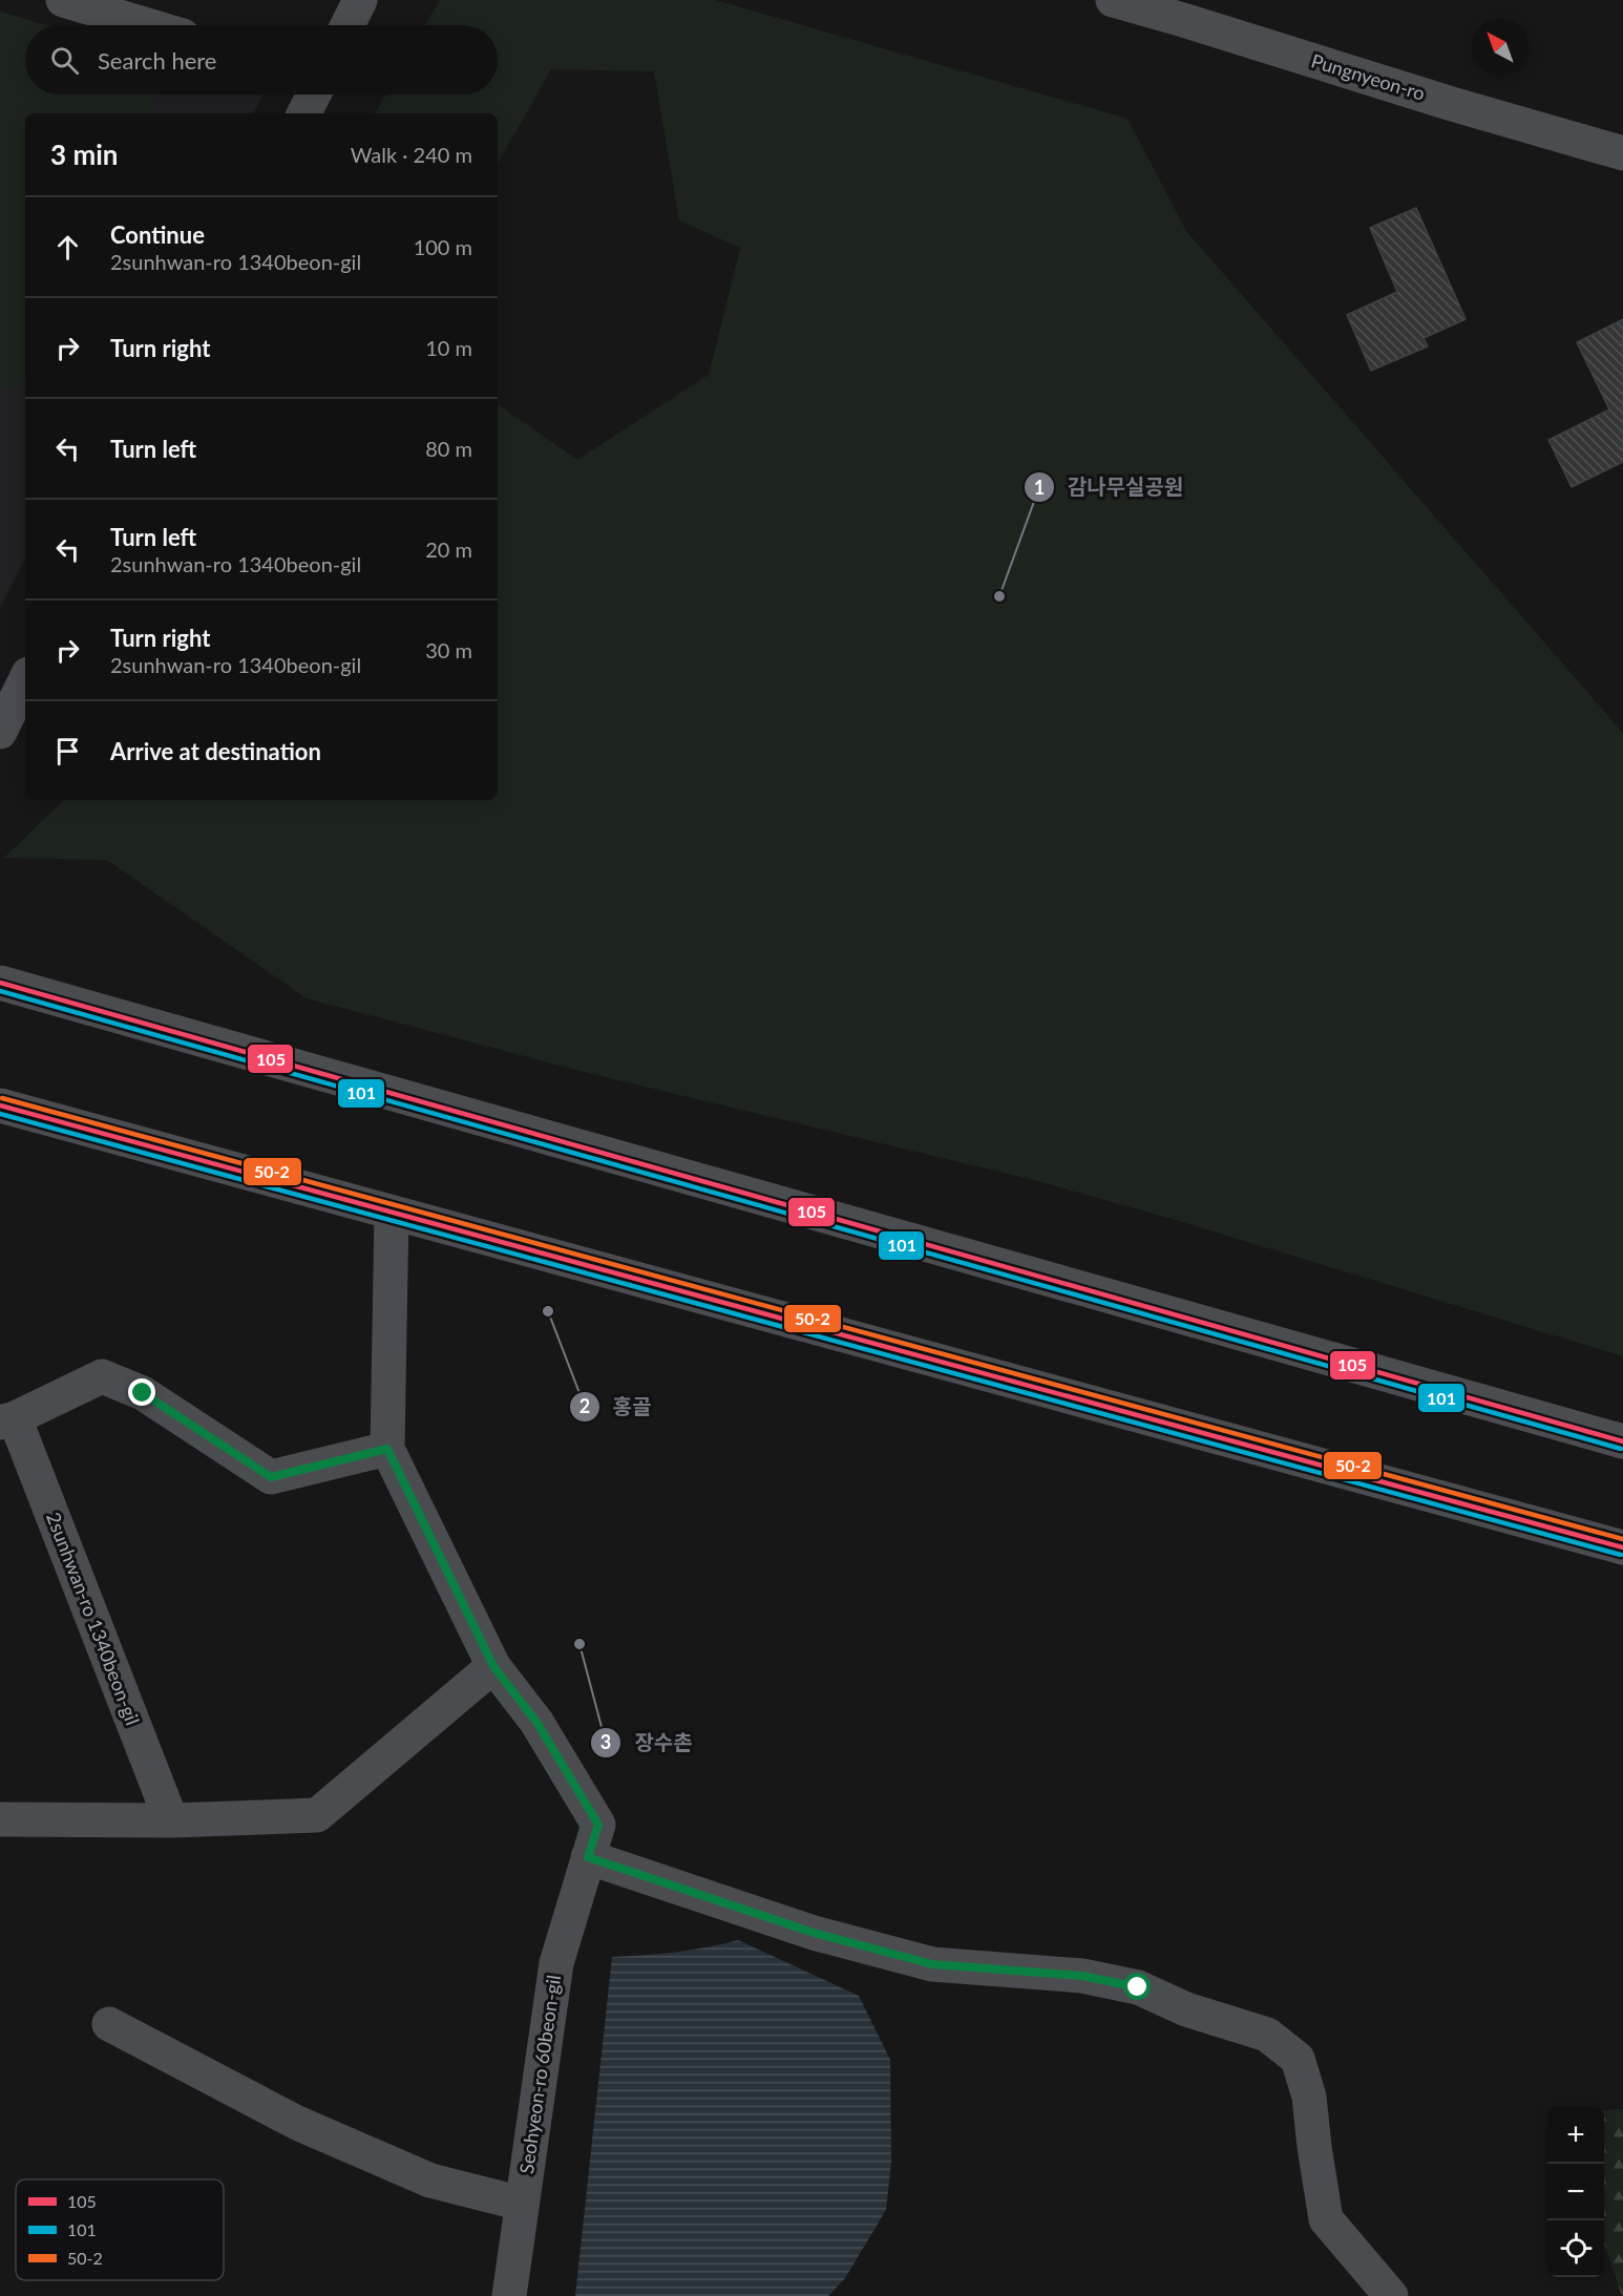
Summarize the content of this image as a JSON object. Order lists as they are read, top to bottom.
{
  "streets": {
    "street": ["Pungnyeon-ro", "2sunhwan-ro 1340beon-gil", "Seohyeon-ro 60beon-gil"]
  },
  "crossings": [
    ["2sunhwan-ro 1340beon-gil", "Seohyeon-ro 60beon-gil"]
  ],
  "places": ["감나무실공원", "홍골", "장수촌"],
  "lines": ["transit line 105", "transit line 101", "transit line 50-2"],
  "legend": ["105", "101", "50-2"],
  "north": "top left",
  "page": {
    "search": "Search here",
    "heading": ["3 min", "Walk · 240 m"],
    "list": [
      ["Continue", "2sunhwan-ro 1340beon-gil", "100 m"],
      ["Turn right", "10 m"],
      ["Turn left", "80 m"],
      ["Turn left", "2sunhwan-ro 1340beon-gil", "20 m"],
      ["Turn right", "2sunhwan-ro 1340beon-gil", "30 m"],
      "Arrive at destination"
    ],
    "map_buttons": ["+", "−"]
  }
}
